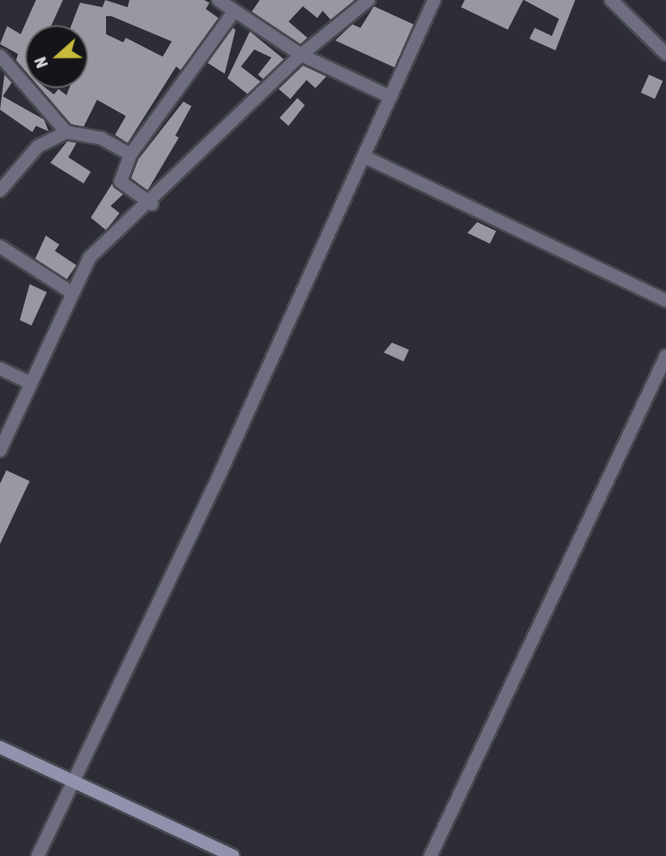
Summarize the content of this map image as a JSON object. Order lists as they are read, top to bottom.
{
  "north": "left"
}
